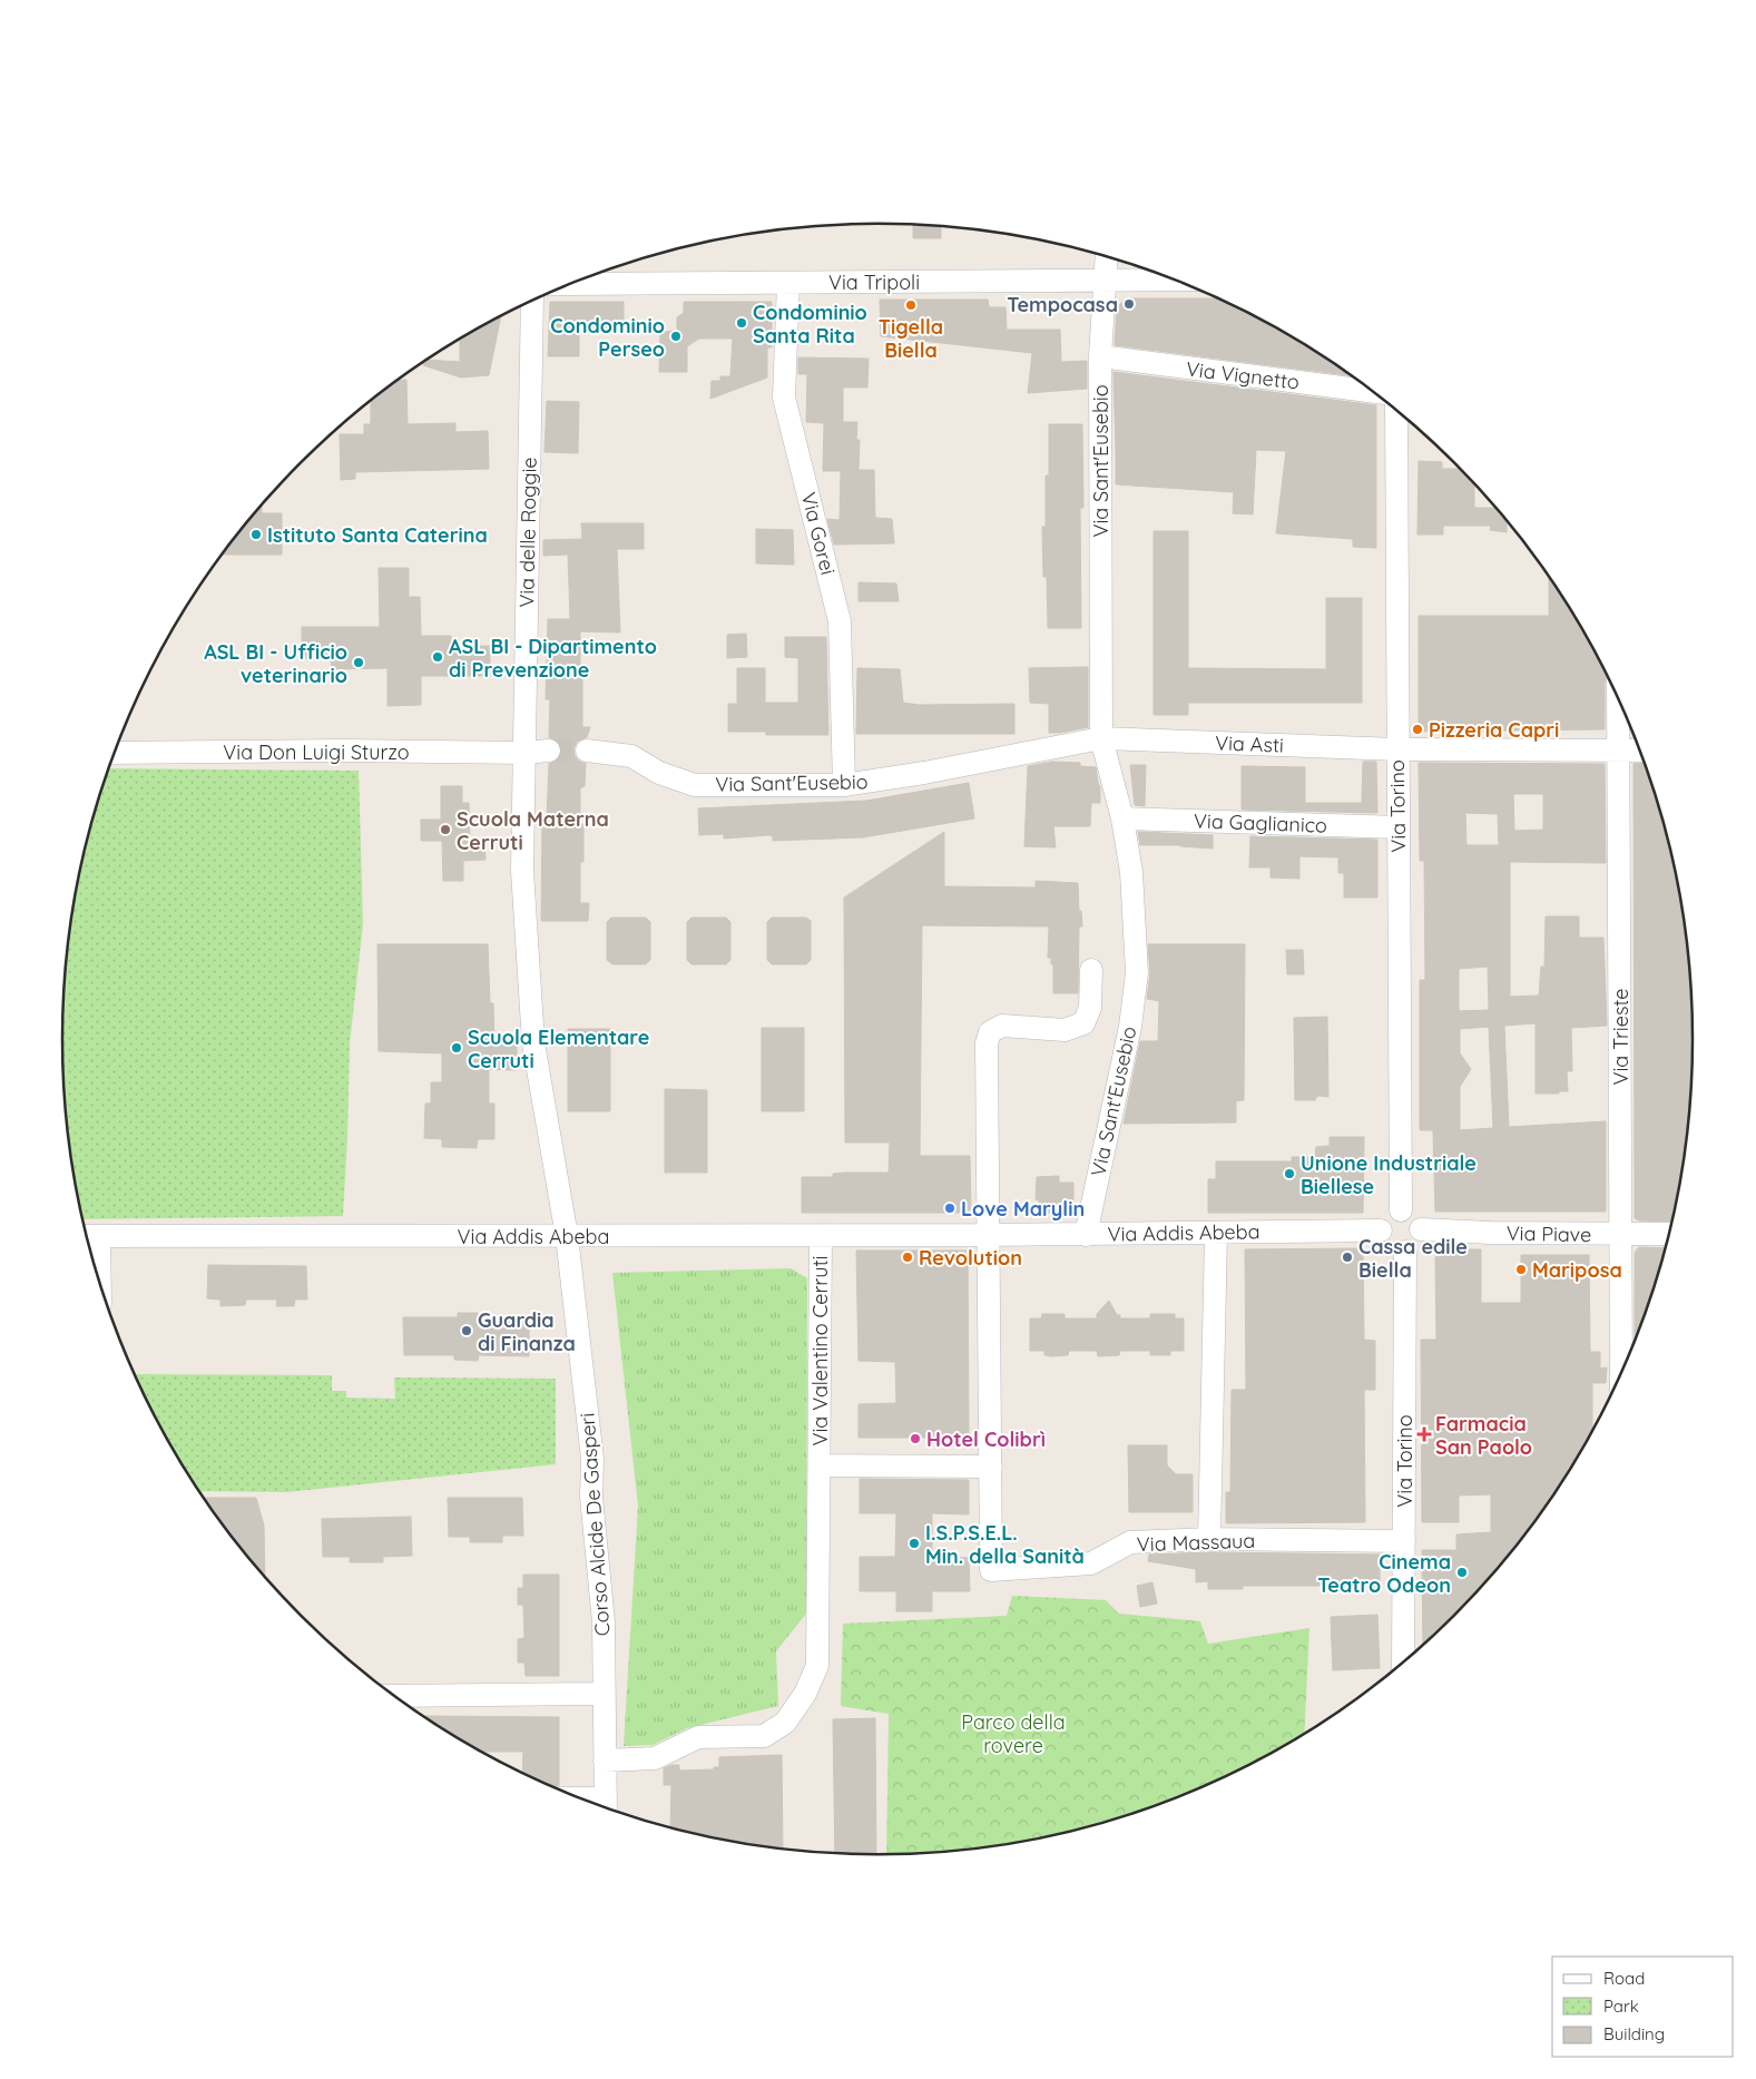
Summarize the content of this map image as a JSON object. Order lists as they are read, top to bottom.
{
  "streets": {
    "street": [
      "Via Tripoli",
      "Via Vignetto",
      "Via Sant'Eusebio",
      "Via delle Roggie",
      "Via Gorei",
      "Via Asti",
      "Via Don Luigi Sturzo",
      "Via Torino",
      "Via Gaglianico",
      "Via Trieste",
      "Via Addis Abeba",
      "Via Piave",
      "Via Valentino Cerruti",
      "Corso Alcide De Gasperi",
      "Via Massaua"
    ]
  },
  "crossings": [
    ["Via Tripoli", "Via Sant'Eusebio"],
    ["Via Tripoli", "Via Gorei"],
    ["Via Vignetto", "Via Sant'Eusebio"],
    ["Via Sant'Eusebio", "Via Gorei"],
    ["Via Sant'Eusebio", "Via Asti"],
    ["Via Sant'Eusebio", "Via Gaglianico"],
    ["Via Sant'Eusebio", "Via Addis Abeba"],
    ["Via delle Roggie", "Via Don Luigi Sturzo"],
    ["Via delle Roggie", "Via Addis Abeba"],
    ["Via delle Roggie", "Corso Alcide De Gasperi"],
    ["Via Asti", "Via Torino"],
    ["Via Asti", "Via Trieste"],
    ["Via Torino", "Via Gaglianico"],
    ["Via Torino", "Via Addis Abeba"],
    ["Via Torino", "Via Piave"],
    ["Via Torino", "Via Massaua"],
    ["Via Trieste", "Via Piave"],
    ["Via Addis Abeba", "Via Piave"],
    ["Via Addis Abeba", "Via Valentino Cerruti"],
    ["Via Addis Abeba", "Corso Alcide De Gasperi"],
    ["Via Valentino Cerruti", "Corso Alcide De Gasperi"],
    ["Via Valentino Cerruti", "Via Massaua"]
  ],
  "parks": ["Parco della rovere"],
  "places": {
    "other": [
      "Tempocasa",
      "Tigella Biella",
      "Condominio Santa Rita",
      "Condominio Perseo",
      "Istituto Santa Caterina",
      "ASL BI - Dipartimento di Prevenzione",
      "ASL BI - Ufficio veterinario",
      "Pizzeria Capri",
      "Scuola Materna Cerruti",
      "Scuola Elementare Cerruti",
      "Unione Industriale Biellese",
      "Love Marylin",
      "Revolution",
      "Cassa edile Biella",
      "Mariposa",
      "Guardia di Finanza",
      "Hotel Colibrì",
      "I.S.P.S.E.L. Min. della Sanità",
      "Cinema Teatro Odeon"
    ],
    "health": ["Farmacia San Paolo"]
  },
  "legend": ["Road", "Park", "Building"]
}
